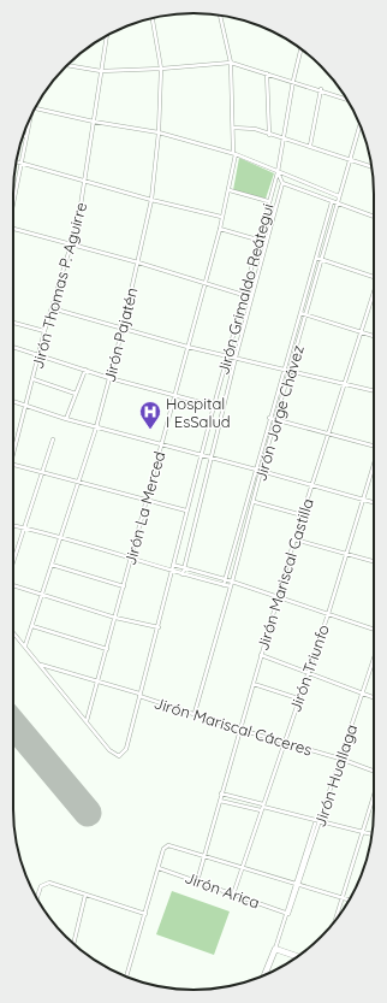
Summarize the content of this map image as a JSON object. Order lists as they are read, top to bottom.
{
  "streets": {
    "street": [
      "Jirón Thomas P. Aguirre",
      "Jirón Grimaldo Reátegui",
      "Jirón Pajatén",
      "Jirón Jorge Chávez",
      "Jirón La Merced",
      "Jirón Mariscal Castilla",
      "Jirón Triunfo",
      "Jirón Mariscal Cáceres",
      "Jirón Huallaga",
      "Jirón Arica"
    ]
  },
  "crossings": [
    ["Jirón Grimaldo Reátegui", "Jirón La Merced"],
    ["Jirón Grimaldo Reátegui", "Jirón Mariscal Cáceres"],
    ["Jirón Jorge Chávez", "Jirón Mariscal Cáceres"],
    ["Jirón La Merced", "Jirón Mariscal Cáceres"],
    ["Jirón Mariscal Castilla", "Jirón Mariscal Cáceres"],
    ["Jirón Mariscal Castilla", "Jirón Arica"],
    ["Jirón Triunfo", "Jirón Mariscal Cáceres"],
    ["Jirón Triunfo", "Jirón Arica"],
    ["Jirón Mariscal Cáceres", "Jirón Huallaga"],
    ["Jirón Huallaga", "Jirón Arica"]
  ],
  "places": {
    "hospital": ["Hospital I EsSalud"]
  }
}
